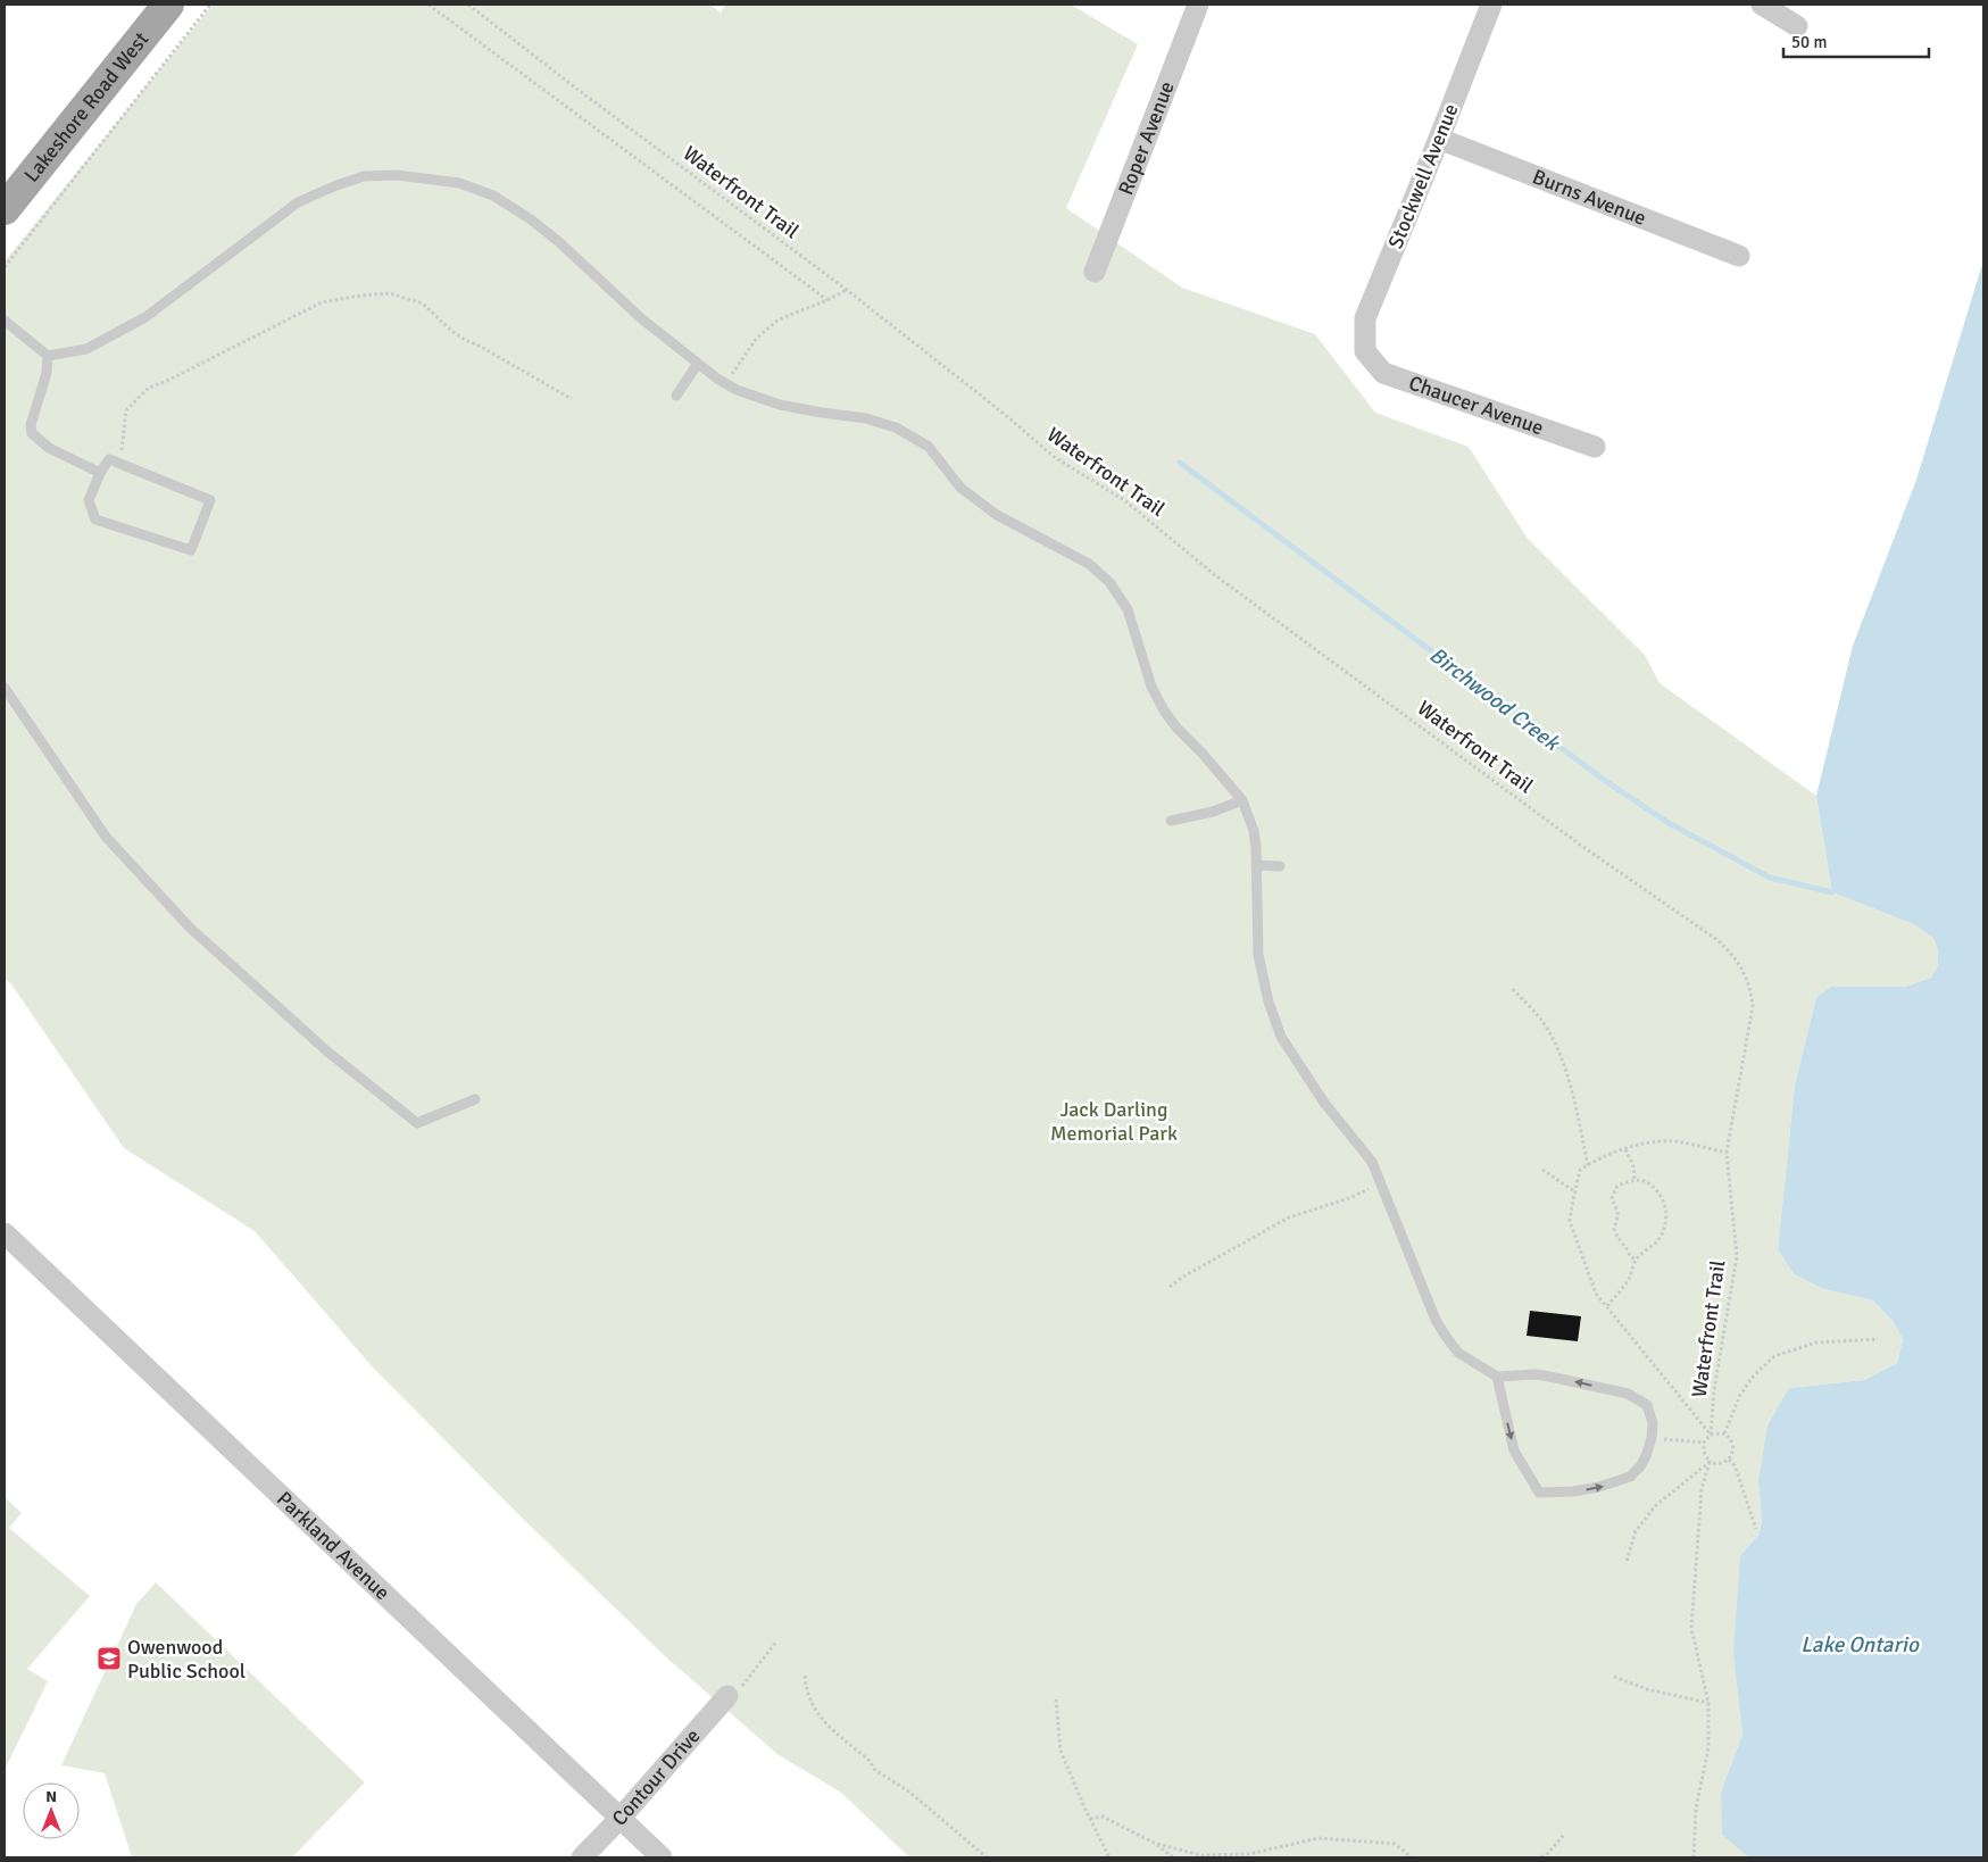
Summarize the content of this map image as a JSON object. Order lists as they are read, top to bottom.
{
  "streets": {
    "main road": ["Lakeshore Road West"],
    "street": [
      "Roper Avenue",
      "Stockwell Avenue",
      "Burns Avenue",
      "Chaucer Avenue",
      "Parkland Avenue",
      "Contour Drive"
    ],
    "path": ["Waterfront Trail"]
  },
  "crossings": [
    ["Stockwell Avenue", "Burns Avenue"],
    ["Stockwell Avenue", "Chaucer Avenue"],
    ["Parkland Avenue", "Contour Drive"]
  ],
  "water": ["Birchwood Creek", "Lake Ontario"],
  "parks": ["Jack Darling Memorial Park"],
  "places": {
    "school or university": ["Owenwood Public School"]
  },
  "scale_bar": "50 m",
  "north": "top"
}
